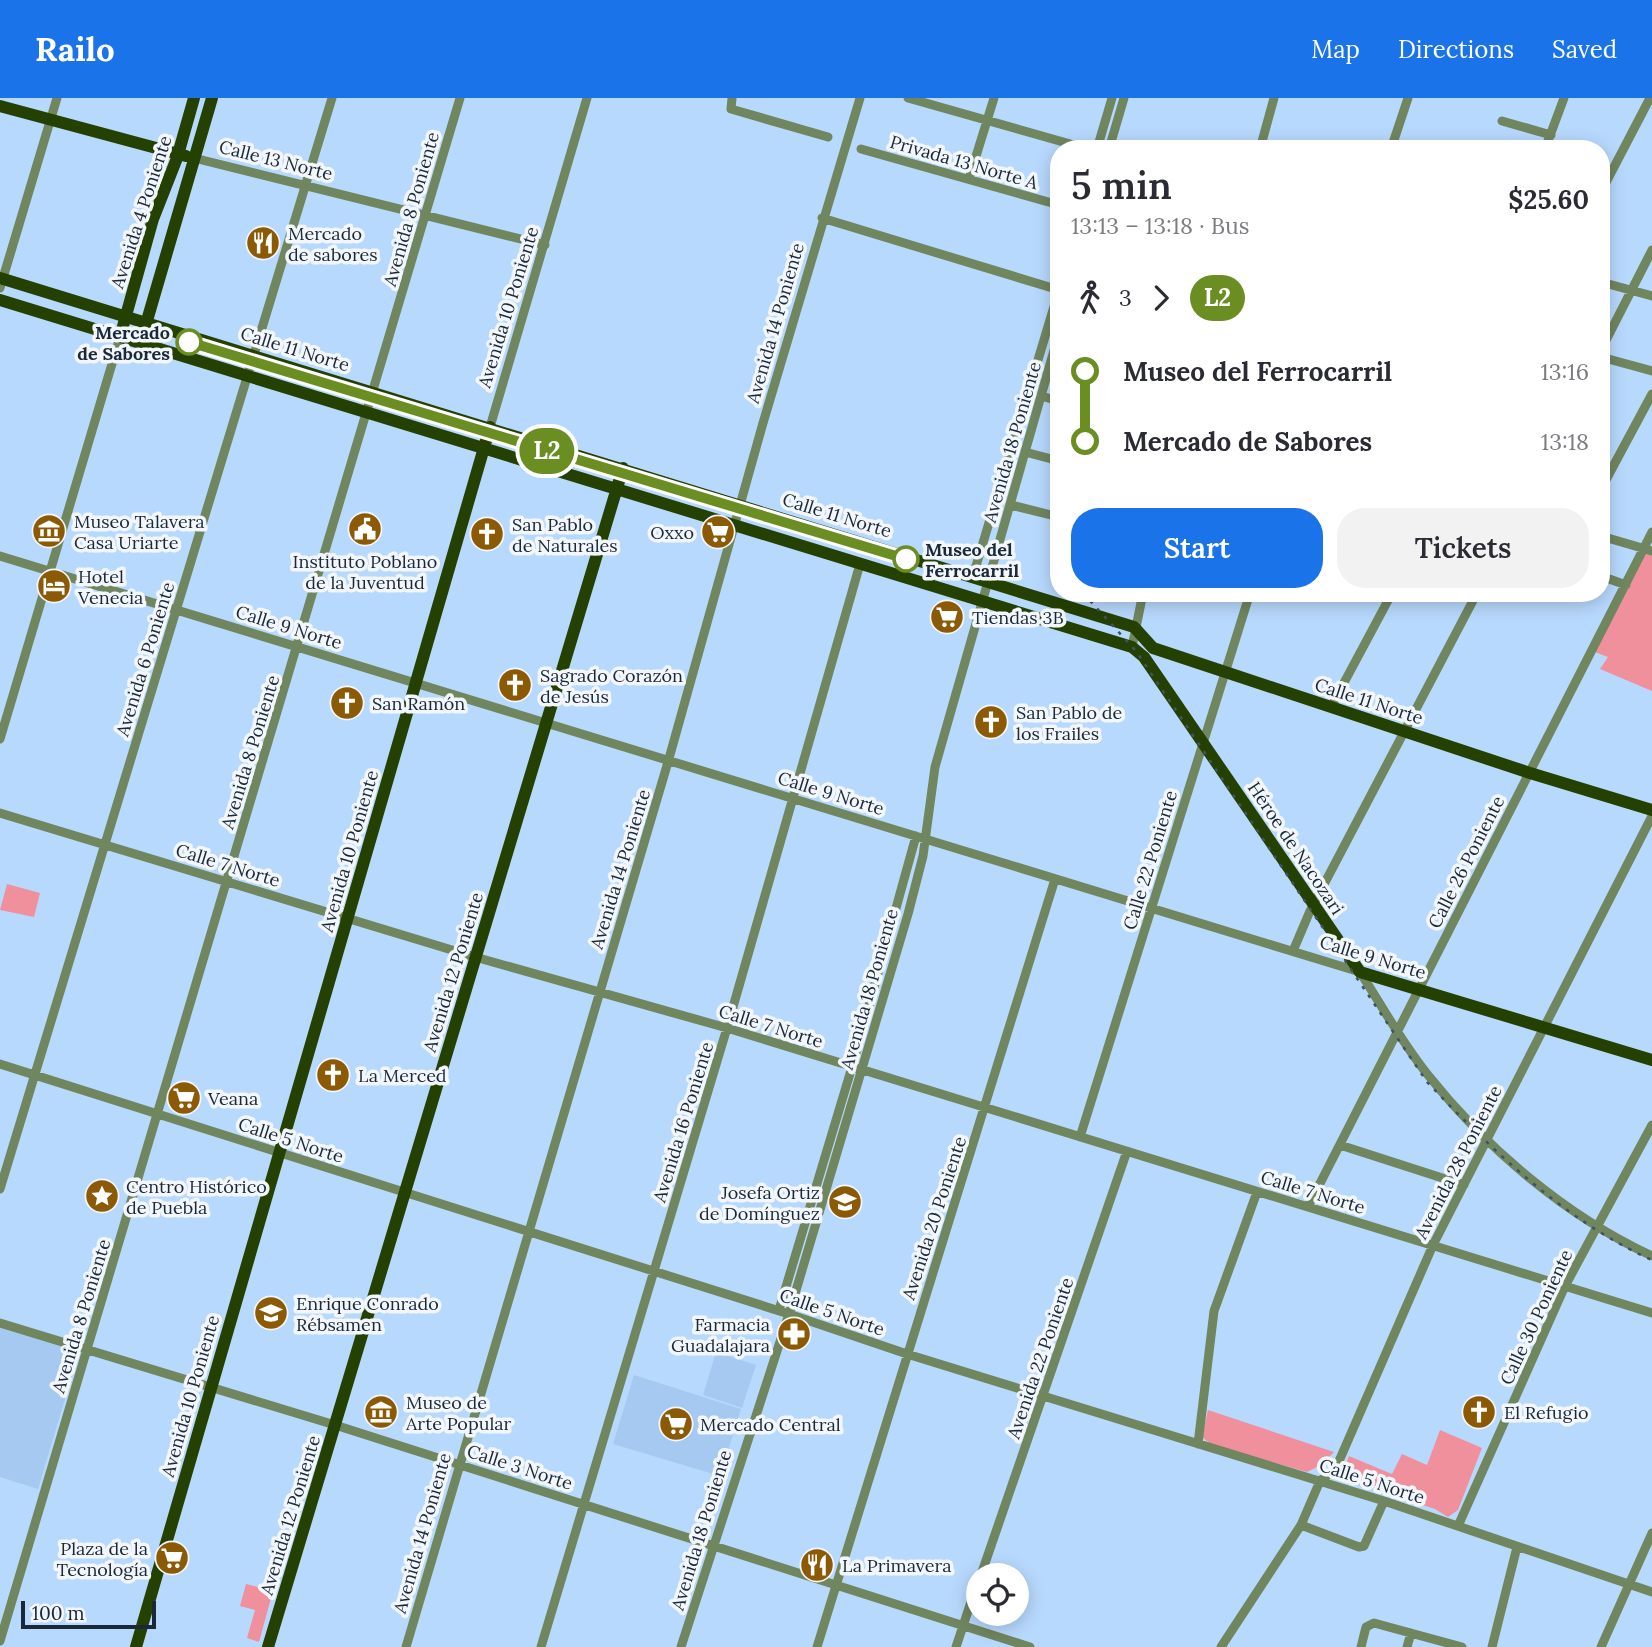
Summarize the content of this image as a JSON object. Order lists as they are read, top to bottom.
{
  "streets": {
    "main road": [
      "Calle 13 Norte",
      "Avenida 4 Poniente",
      "Avenida 10 Poniente",
      "Calle 11 Norte",
      "Calle 9 Norte",
      "Héroe de Nacozari",
      "Avenida 12 Poniente"
    ],
    "street": [
      "Privada 13 Norte A",
      "Avenida 8 Poniente",
      "Avenida 14 Poniente",
      "Avenida 18 Poniente",
      "Avenida 6 Poniente",
      "Calle 22 Poniente",
      "Calle 26 Poniente",
      "Calle 7 Norte",
      "Avenida 16 Poniente",
      "Calle 5 Norte",
      "Avenida 28 Poniente",
      "Avenida 20 Poniente",
      "Calle 30 Poniente",
      "Avenida 22 Poniente",
      "Calle 3 Norte"
    ]
  },
  "crossings": [
    ["Calle 13 Norte", "Avenida 8 Poniente"],
    ["Calle 13 Norte", "Avenida 4 Poniente"],
    ["Calle 13 Norte", "Avenida 10 Poniente"],
    ["Calle 13 Norte", "Avenida 6 Poniente"],
    ["Avenida 8 Poniente", "Calle 11 Norte"],
    ["Avenida 8 Poniente", "Calle 9 Norte"],
    ["Avenida 8 Poniente", "Calle 7 Norte"],
    ["Avenida 8 Poniente", "Calle 5 Norte"],
    ["Avenida 8 Poniente", "Calle 3 Norte"],
    ["Avenida 4 Poniente", "Calle 11 Norte"],
    ["Avenida 10 Poniente", "Calle 11 Norte"],
    ["Avenida 10 Poniente", "Calle 9 Norte"],
    ["Avenida 10 Poniente", "Calle 7 Norte"],
    ["Avenida 10 Poniente", "Calle 5 Norte"],
    ["Avenida 10 Poniente", "Calle 3 Norte"],
    ["Avenida 14 Poniente", "Calle 11 Norte"],
    ["Avenida 14 Poniente", "Calle 9 Norte"],
    ["Avenida 14 Poniente", "Calle 7 Norte"],
    ["Avenida 14 Poniente", "Calle 5 Norte"],
    ["Avenida 14 Poniente", "Calle 3 Norte"],
    ["Calle 11 Norte", "Avenida 18 Poniente"],
    ["Calle 11 Norte", "Avenida 6 Poniente"],
    ["Calle 11 Norte", "Calle 22 Poniente"],
    ["Calle 11 Norte", "Calle 26 Poniente"],
    ["Calle 11 Norte", "Avenida 12 Poniente"],
    ["Avenida 18 Poniente", "Calle 9 Norte"],
    ["Avenida 18 Poniente", "Calle 7 Norte"],
    ["Avenida 18 Poniente", "Calle 5 Norte"],
    ["Avenida 18 Poniente", "Calle 3 Norte"],
    ["Calle 9 Norte", "Avenida 6 Poniente"],
    ["Calle 9 Norte", "Héroe de Nacozari"],
    ["Calle 9 Norte", "Calle 22 Poniente"],
    ["Calle 9 Norte", "Calle 26 Poniente"],
    ["Calle 9 Norte", "Avenida 12 Poniente"],
    ["Calle 9 Norte", "Avenida 16 Poniente"],
    ["Calle 9 Norte", "Avenida 28 Poniente"],
    ["Calle 9 Norte", "Avenida 20 Poniente"],
    ["Avenida 6 Poniente", "Calle 7 Norte"],
    ["Avenida 6 Poniente", "Calle 5 Norte"],
    ["Héroe de Nacozari", "Calle 22 Poniente"],
    ["Héroe de Nacozari", "Calle 26 Poniente"],
    ["Héroe de Nacozari", "Avenida 28 Poniente"],
    ["Héroe de Nacozari", "Calle 30 Poniente"],
    ["Calle 22 Poniente", "Calle 7 Norte"],
    ["Calle 26 Poniente", "Calle 7 Norte"],
    ["Calle 7 Norte", "Avenida 12 Poniente"],
    ["Calle 7 Norte", "Avenida 16 Poniente"],
    ["Calle 7 Norte", "Avenida 28 Poniente"],
    ["Calle 7 Norte", "Avenida 20 Poniente"],
    ["Calle 7 Norte", "Calle 30 Poniente"],
    ["Calle 7 Norte", "Avenida 22 Poniente"],
    ["Avenida 12 Poniente", "Calle 5 Norte"],
    ["Avenida 12 Poniente", "Calle 3 Norte"],
    ["Avenida 16 Poniente", "Calle 5 Norte"],
    ["Avenida 16 Poniente", "Calle 3 Norte"],
    ["Calle 5 Norte", "Avenida 28 Poniente"],
    ["Calle 5 Norte", "Avenida 20 Poniente"],
    ["Calle 5 Norte", "Calle 30 Poniente"],
    ["Calle 5 Norte", "Avenida 22 Poniente"],
    ["Avenida 20 Poniente", "Calle 3 Norte"]
  ],
  "places": {
    "restaurant": ["Mercado de sabores", "La Primavera"],
    "other": ["Mercado de Sabores", "Museo del Ferrocarril"],
    "public building": ["Instituto Poblano de la Juventud"],
    "museum": ["Museo Talavera Casa Uriarte", "Museo de Arte Popular"],
    "supermarket": [
      "Oxxo",
      "Tiendas 3B",
      "Veana",
      "Mercado Central",
      "Plaza de la Tecnología"
    ],
    "church": [
      "San Pablo de Naturales",
      "Sagrado Corazón de Jesús",
      "San Ramón",
      "San Pablo de los Frailes",
      "La Merced",
      "El Refugio"
    ],
    "hotel": ["Hotel Venecia"],
    "place": ["Centro Histórico de Puebla"],
    "school or university": ["Josefa Ortiz de Domínguez", "Enrique Conrado Rébsamen"],
    "pharmacy": ["Farmacia Guadalajara"]
  },
  "lines": ["bus line L2"],
  "scale_bar": "100 m",
  "page": {
    "header": "Railo",
    "nav": ["Map", "Directions", "Saved"],
    "on_map": "L2",
    "heading": ["5 min", "13:13 – 13:18 · Bus", "$25.60"],
    "legs": ["3", "L2"],
    "list": [
      {
        "name": "Museo del Ferrocarril",
        "value": "13:16"
      },
      {
        "name": "Mercado de Sabores",
        "value": "13:18"
      }
    ],
    "buttons": ["Start", "Tickets"],
    "scale": "100 m"
  }
}
